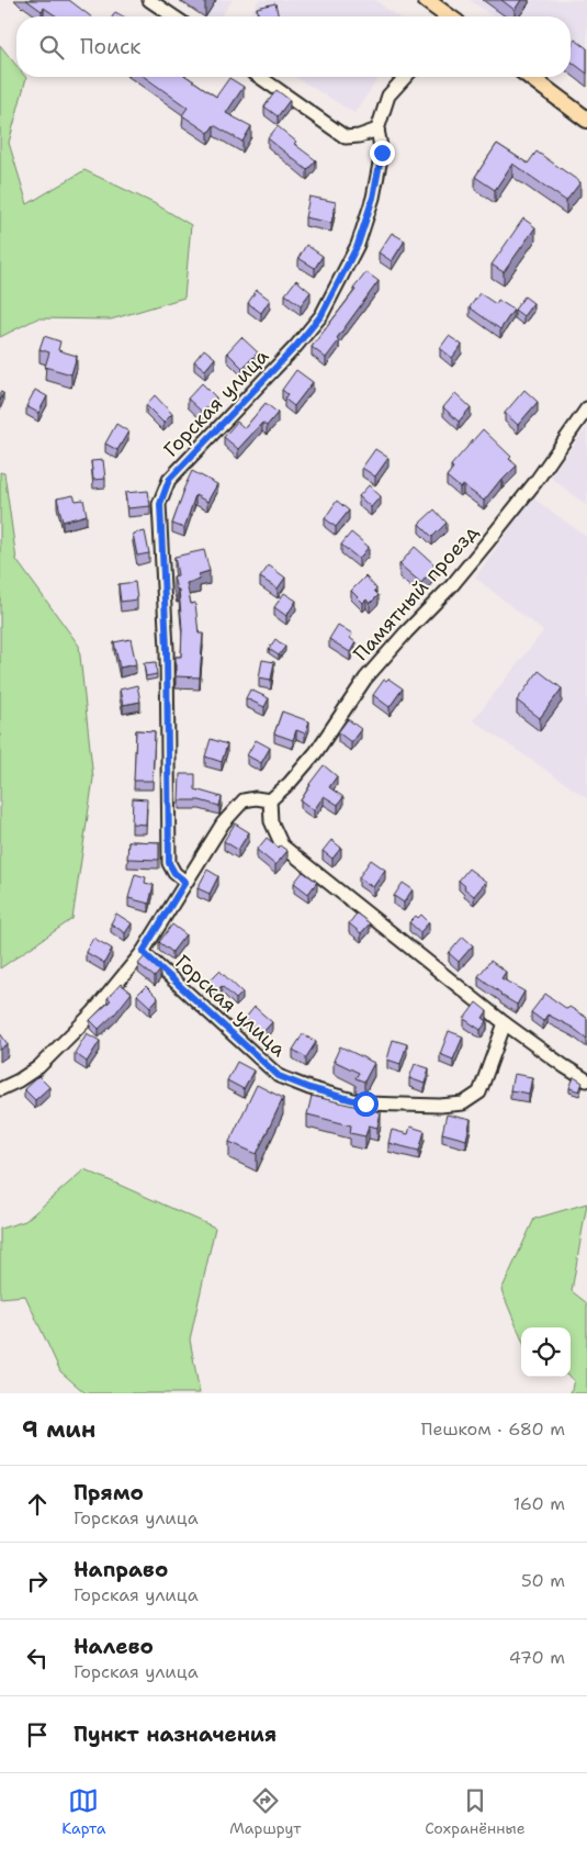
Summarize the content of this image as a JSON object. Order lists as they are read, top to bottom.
{
  "streets": {
    "street": ["Горская улица", "Памятный проезд"]
  },
  "page": {
    "search": "Поиск",
    "heading": ["9 мин", "Пешком · 680 m"],
    "list": [
      ["Прямо", "Горская улица", "160 m"],
      ["Направо", "Горская улица", "50 m"],
      ["Налево", "Горская улица", "470 m"],
      "Пункт назначения"
    ],
    "nav": ["Карта", "Маршрут", "Сохранённые"]
  }
}
